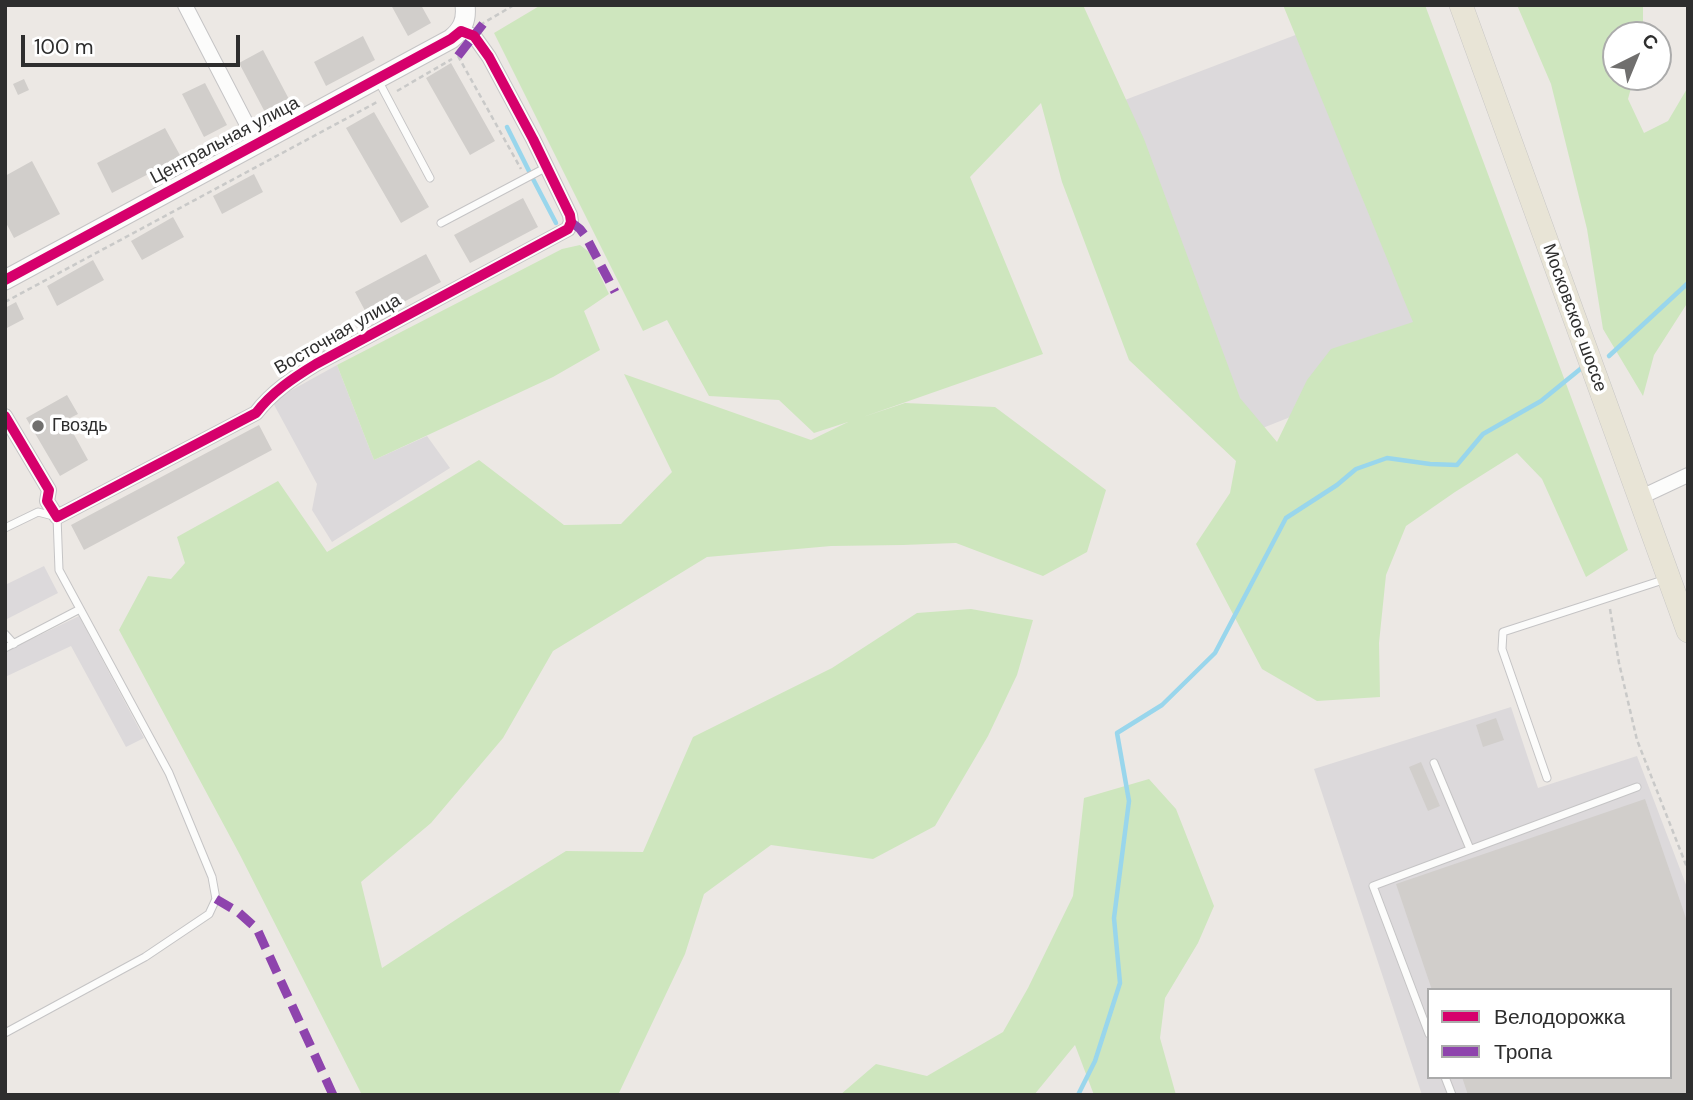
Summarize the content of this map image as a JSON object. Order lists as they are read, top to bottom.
{
  "streets": {
    "main road": ["Московское шоссе"],
    "street": ["Центральная улица", "Восточная улица"]
  },
  "places": ["Гвоздь"],
  "legend": ["Велодорожка", "Тропа"],
  "scale_bar": "100 m",
  "north": "top right"
}
